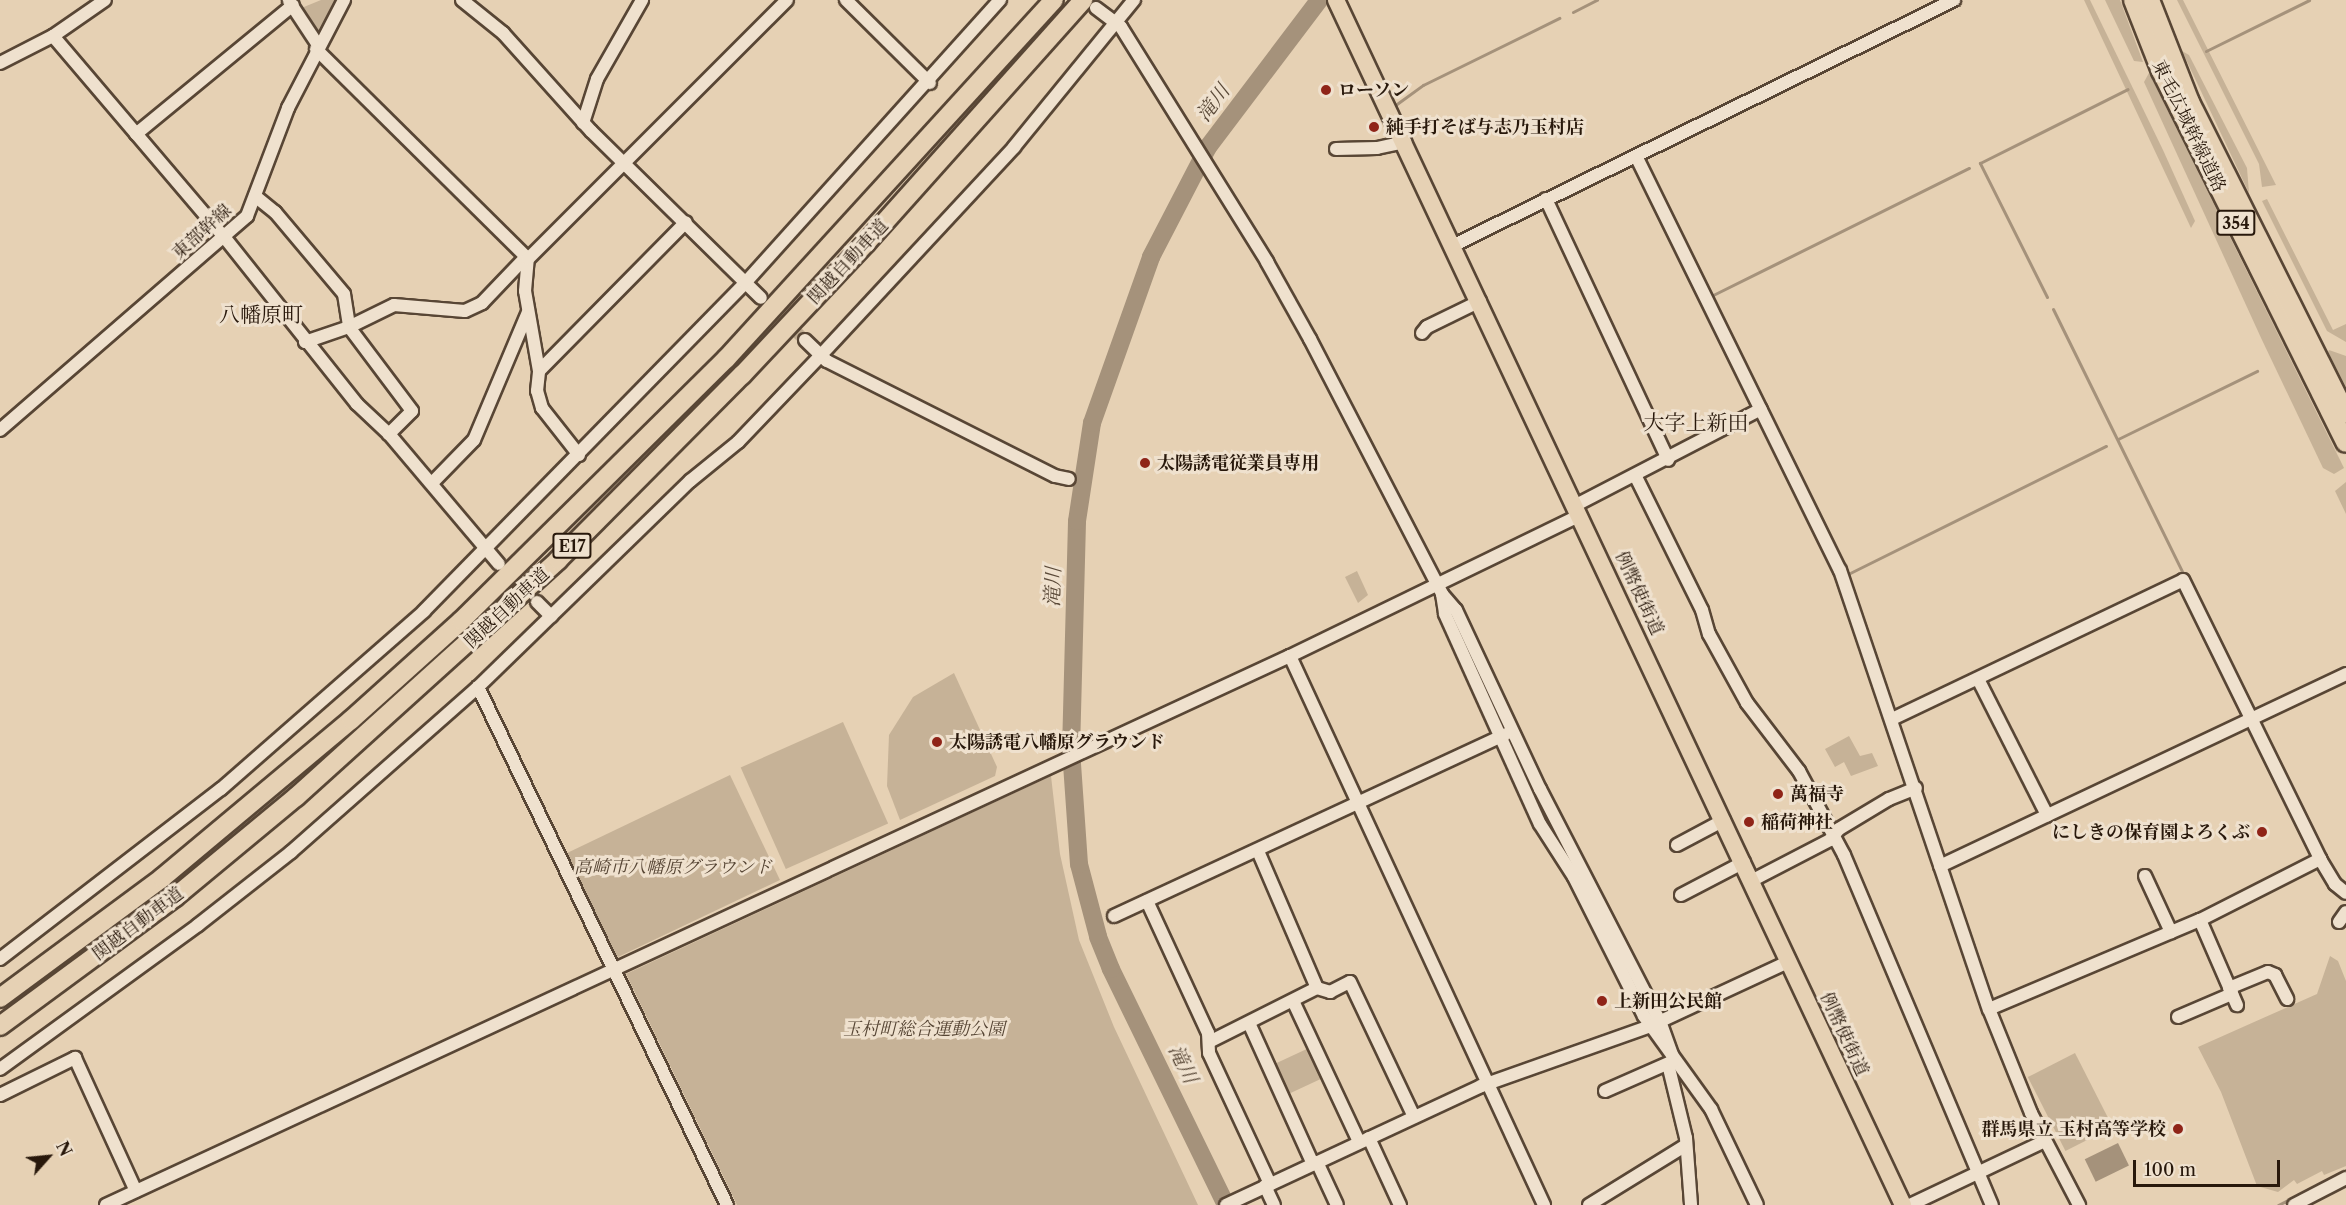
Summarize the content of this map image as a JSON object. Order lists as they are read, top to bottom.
{
  "streets": {
    "highway": [
      "東毛広域幹線道路",
      "354",
      "関越自動車道",
      "E17"
    ],
    "main road": ["例幣使街道"],
    "street": ["東部幹線"]
  },
  "districts": ["八幡原町", "大字上新田"],
  "water": ["滝川"],
  "parks": ["高崎市八幡原グラウンド", "玉村町総合運動公園"],
  "places": [
    "ローソン",
    "純手打そば与志乃玉村店",
    "太陽誘電従業員専用",
    "太陽誘電八幡原グラウンド",
    "萬福寺",
    "稲荷神社",
    "にしきの保育園よろくぶ",
    "上新田公民館",
    "群馬県立 玉村高等学校"
  ],
  "scale_bar": "100 m",
  "north": "top right"
}
